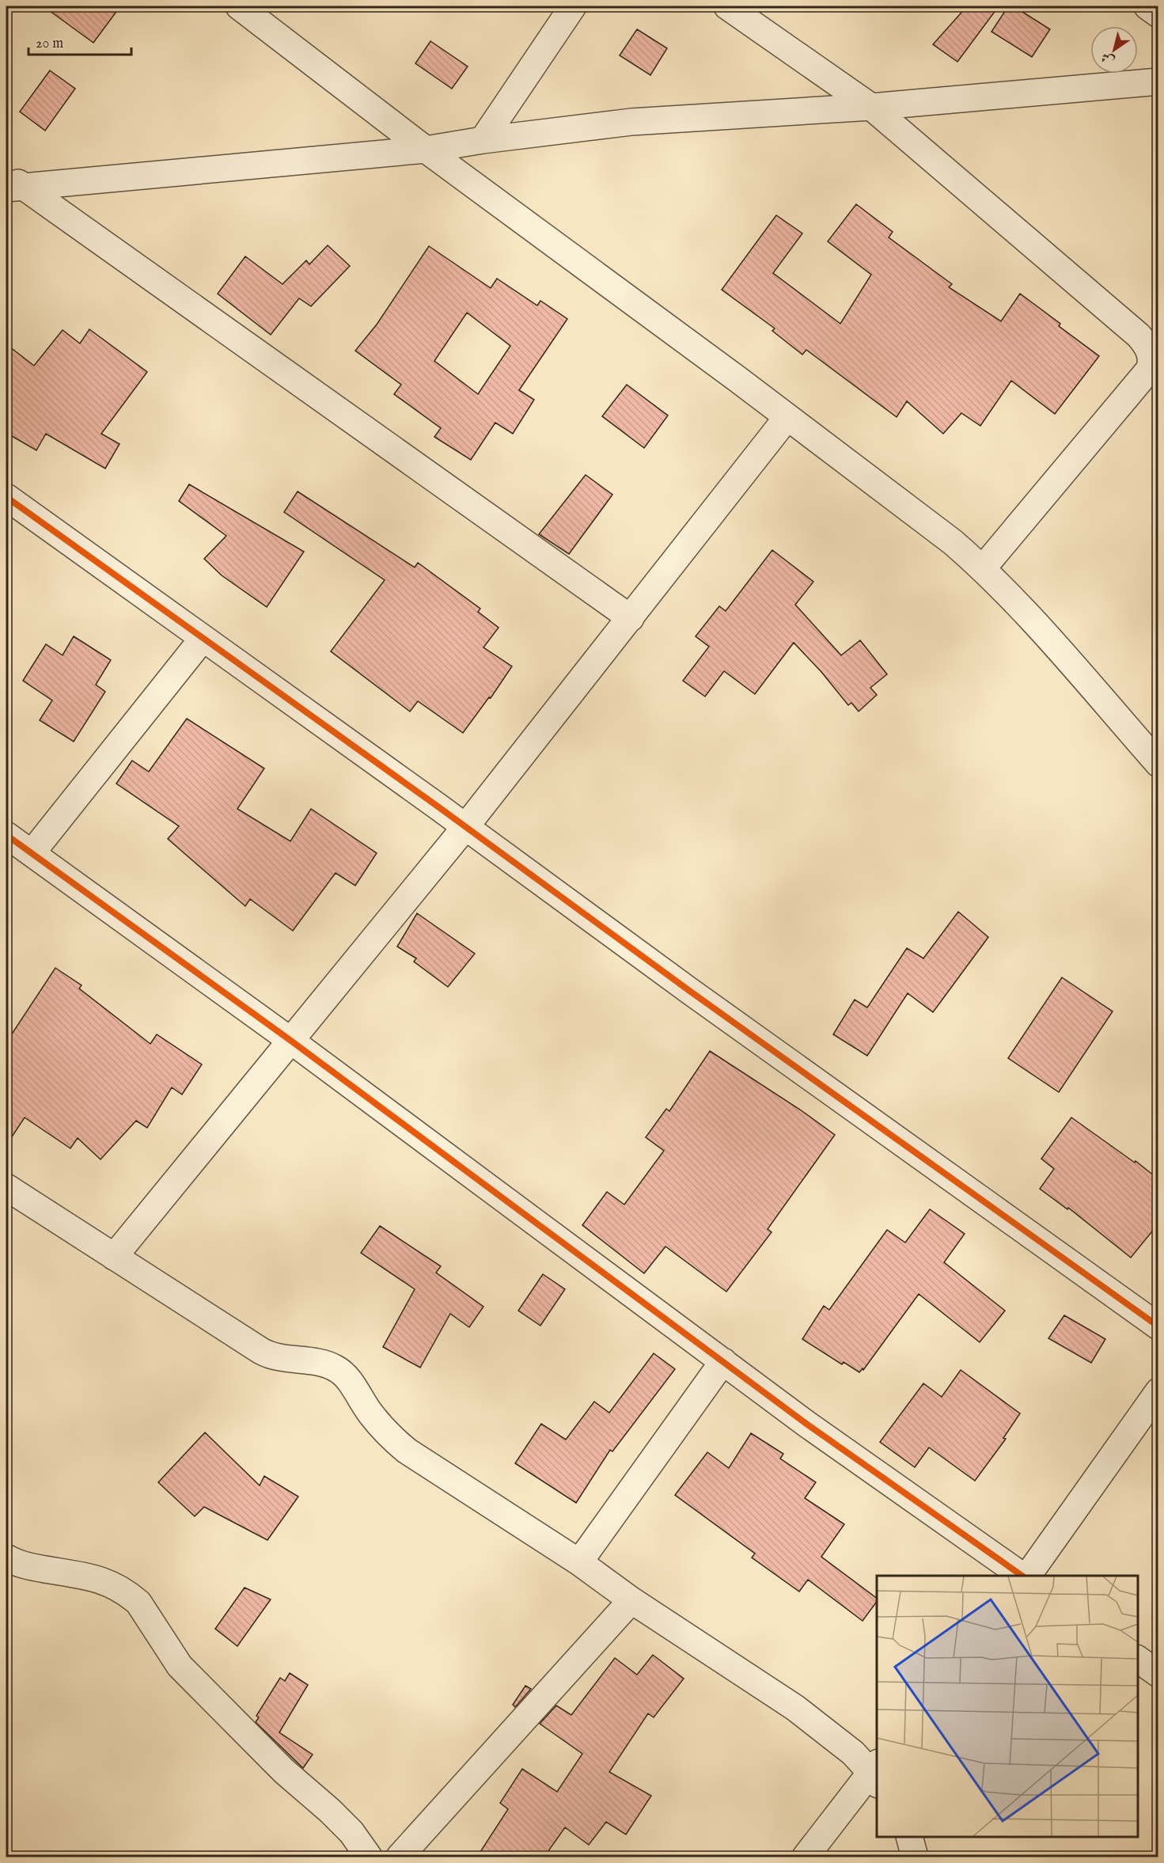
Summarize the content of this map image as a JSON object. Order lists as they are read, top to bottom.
{
  "scale_bar": "20 m",
  "north": "bottom left"
}
